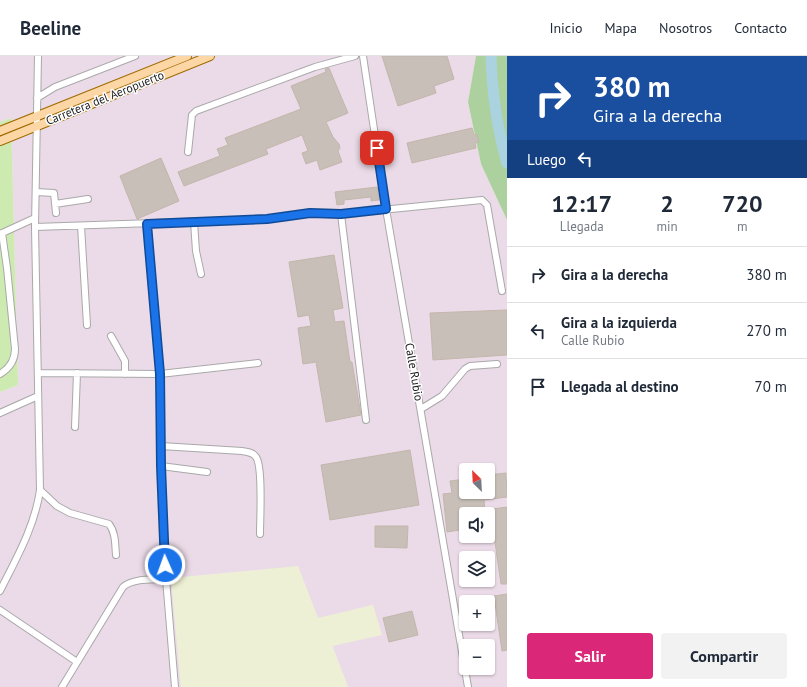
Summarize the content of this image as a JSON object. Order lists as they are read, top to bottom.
{
  "streets": {
    "main road": ["Carretera del Aeropuerto"],
    "street": ["Calle Rubio"]
  },
  "north": "top left",
  "page": {
    "header": "Beeline",
    "nav": [
      "Inicio",
      "Mapa",
      "Nosotros",
      "Contacto"
    ],
    "turn": ["380 m", "Gira a la derecha"],
    "then": "Luego",
    "eta": [
      "12:17",
      "Llegada",
      "2",
      "min",
      "720",
      "m"
    ],
    "list": [
      {
        "name": "Gira a la derecha",
        "value": "380 m"
      },
      {
        "name": "Gira a la izquierda",
        "note": "Calle Rubio",
        "value": "270 m"
      },
      {
        "name": "Llegada al destino",
        "value": "70 m"
      }
    ],
    "map_buttons": ["+", "−"],
    "buttons": ["Salir", "Compartir"]
  }
}
